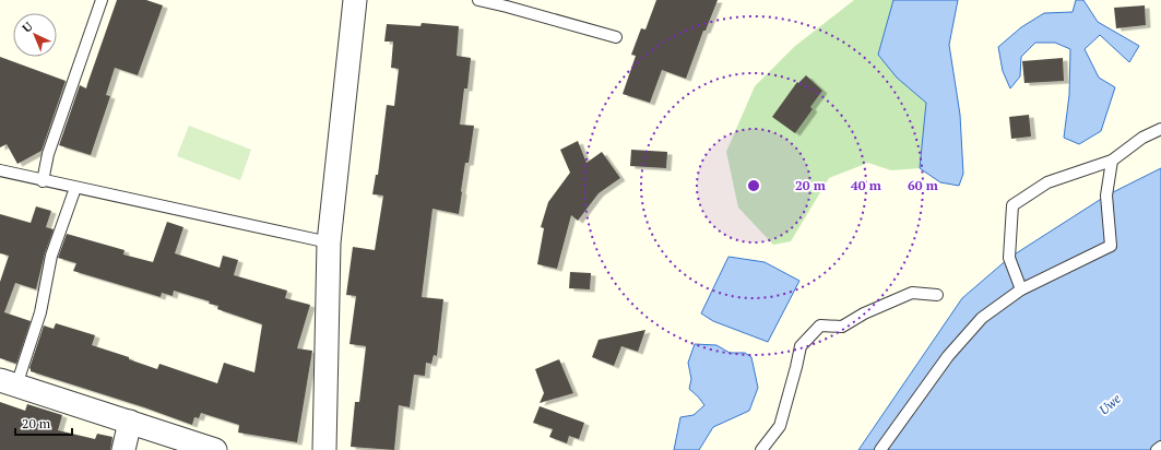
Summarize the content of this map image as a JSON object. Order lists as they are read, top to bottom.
{
  "water": ["Uwe"],
  "scale_bar": "20 m",
  "north": "top left",
  "rings": ["20 m", "40 m", "60 m"]
}
